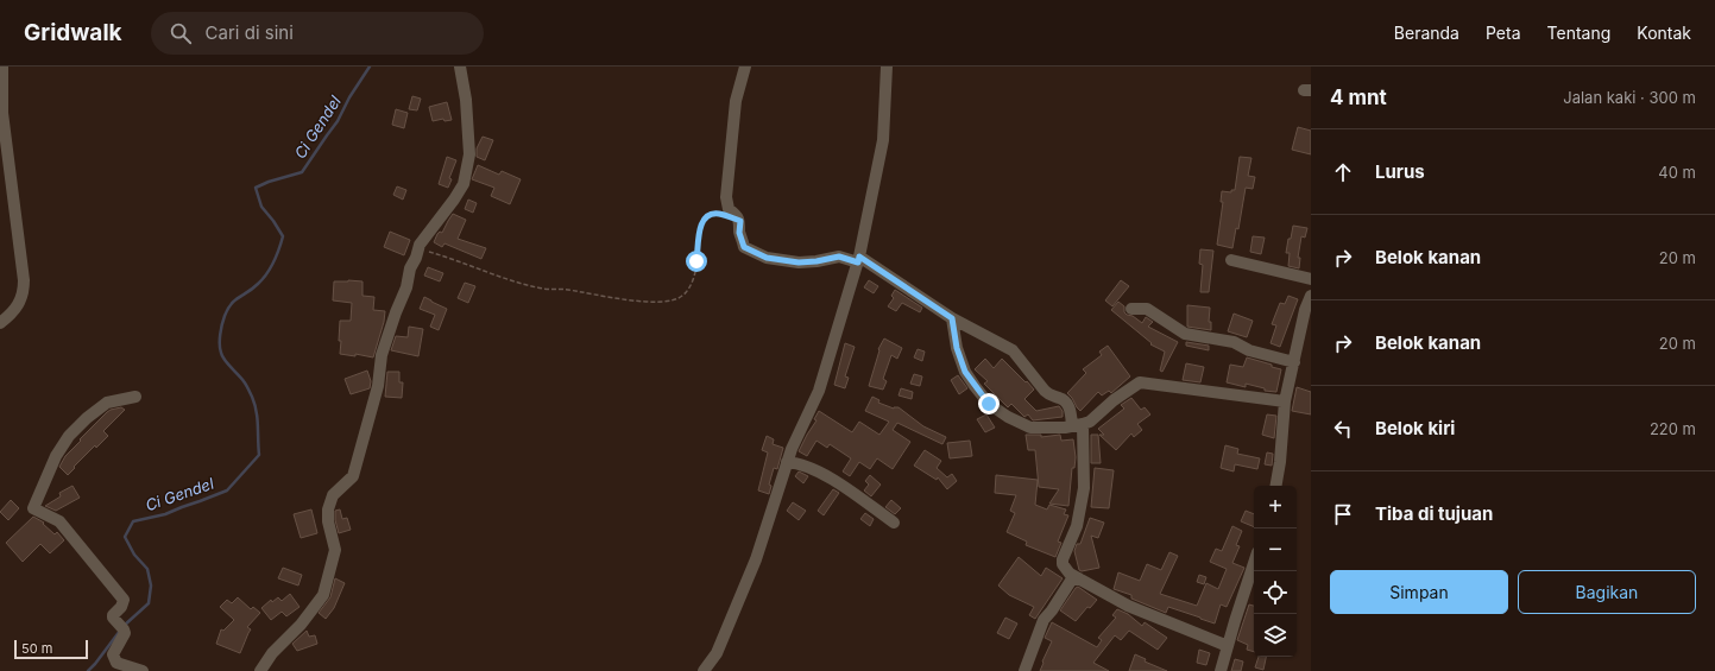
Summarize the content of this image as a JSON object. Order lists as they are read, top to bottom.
{
  "water": ["Ci Gendel"],
  "scale_bar": "50 m",
  "page": {
    "header": "Gridwalk",
    "search": "Cari di sini",
    "nav": [
      "Beranda",
      "Peta",
      "Tentang",
      "Kontak"
    ],
    "heading": ["4 mnt", "Jalan kaki · 300 m"],
    "list": [
      ["Lurus", "40 m"],
      ["Belok kanan", "20 m"],
      ["Belok kanan", "20 m"],
      ["Belok kiri", "220 m"],
      "Tiba di tujuan"
    ],
    "map_buttons": ["+", "−"],
    "buttons": ["Simpan", "Bagikan"],
    "scale": "50 m"
  }
}
